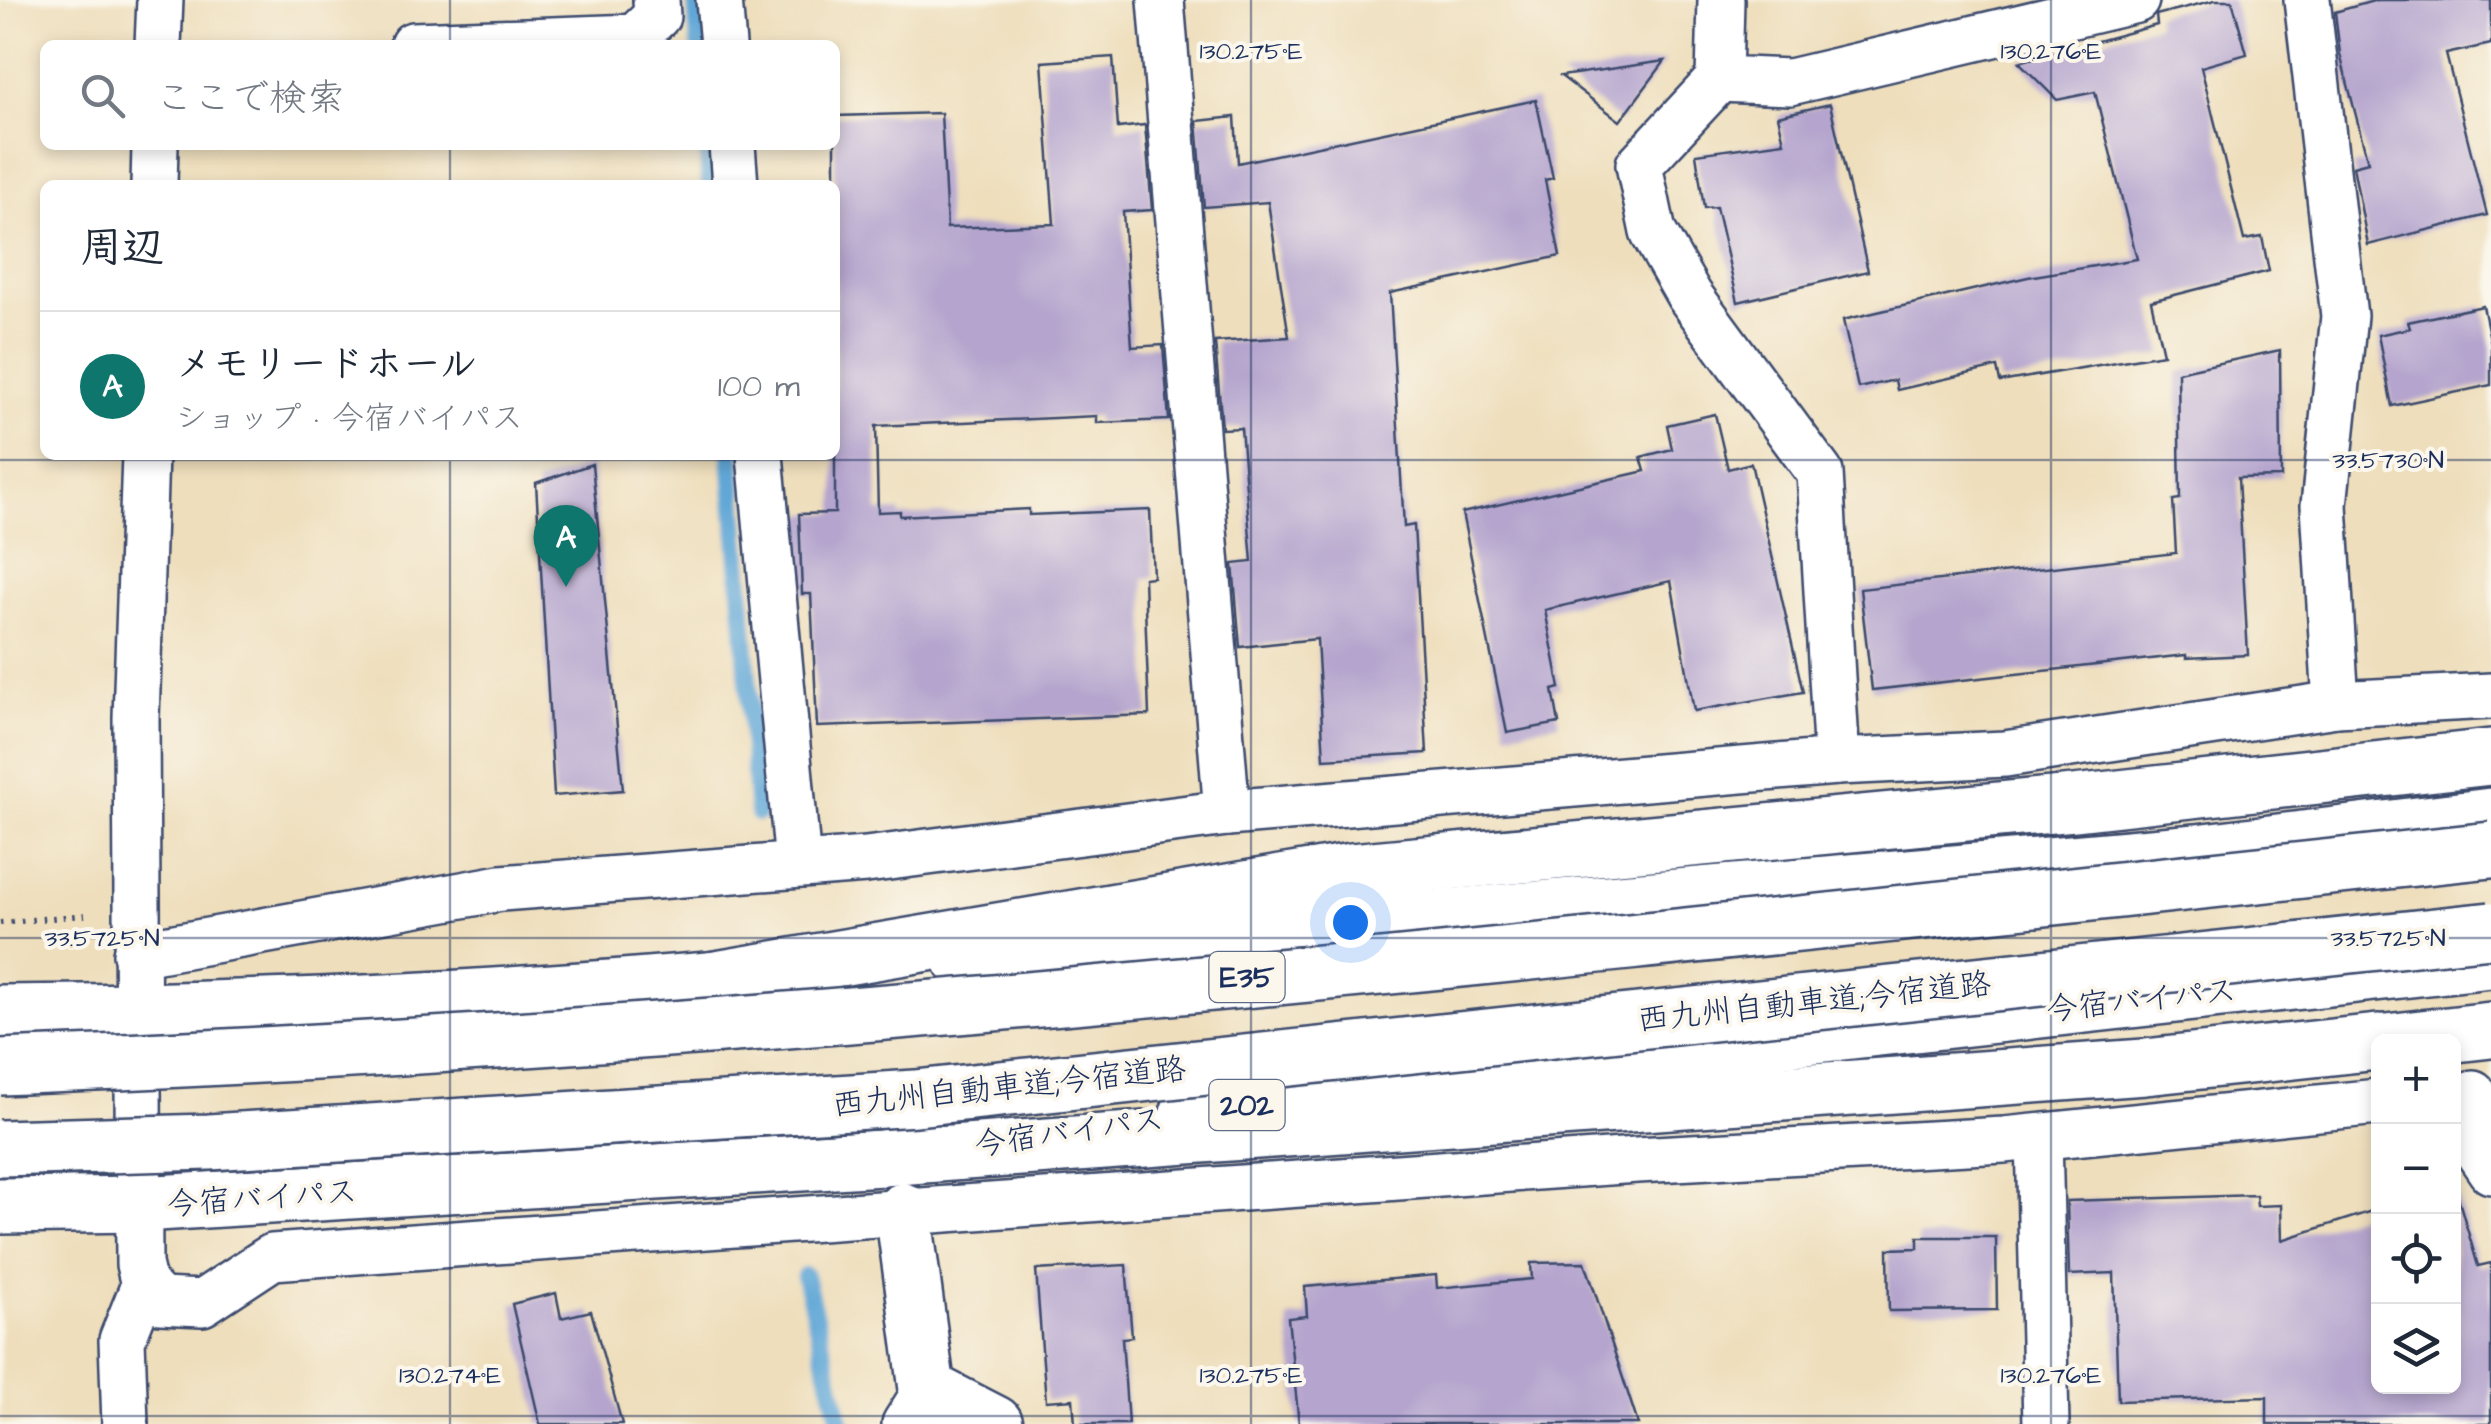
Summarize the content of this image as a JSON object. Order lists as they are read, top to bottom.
{
  "streets": {
    "main road": [
      "E35",
      "今宿バイパス",
      "西九州自動車道;今宿道路",
      "202"
    ]
  },
  "page": {
    "search": "ここで検索",
    "heading": "周辺",
    "list": [
      {
        "mark": "A",
        "name": "メモリードホール",
        "note": "ショップ · 今宿バイパス",
        "value": "100 m"
      }
    ],
    "pins": "A",
    "map_buttons": ["+", "−"]
  },
  "coordinates": [
    "130.275°E",
    "130.276°E",
    "33.5730°N",
    "33.5725°N",
    "130.274°E"
  ]
}
